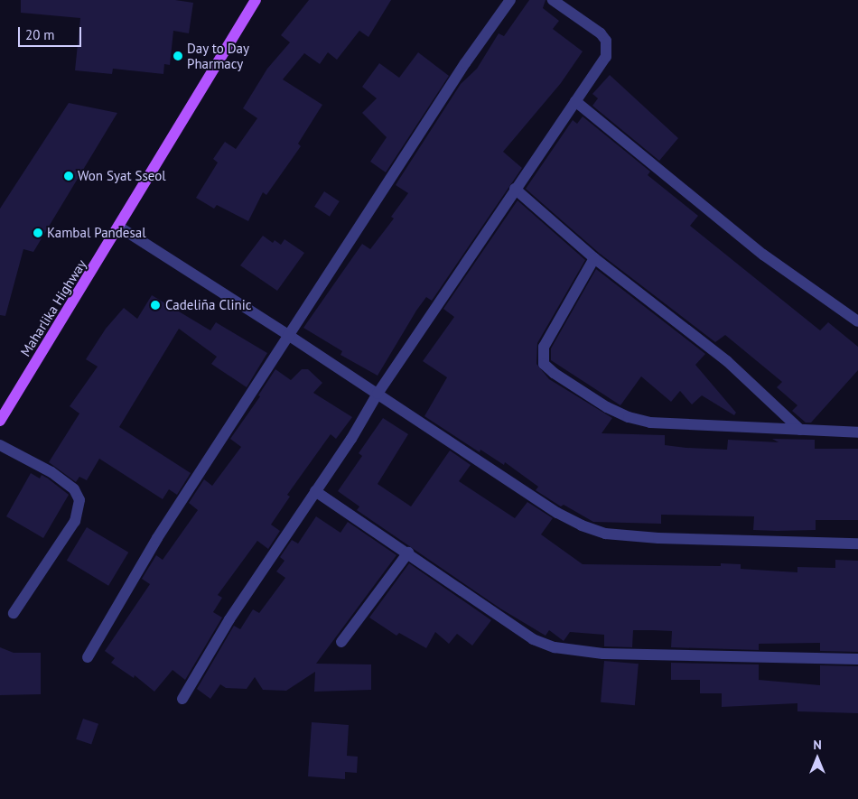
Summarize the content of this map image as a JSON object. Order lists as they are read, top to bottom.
{
  "streets": {
    "main road": ["Maharlika Highway"]
  },
  "places": [
    "Day to Day Pharmacy",
    "Won Syat Sseol",
    "Kambal Pandesal",
    "Cadeliña Clinic"
  ],
  "scale_bar": "20 m",
  "north": "top"
}
